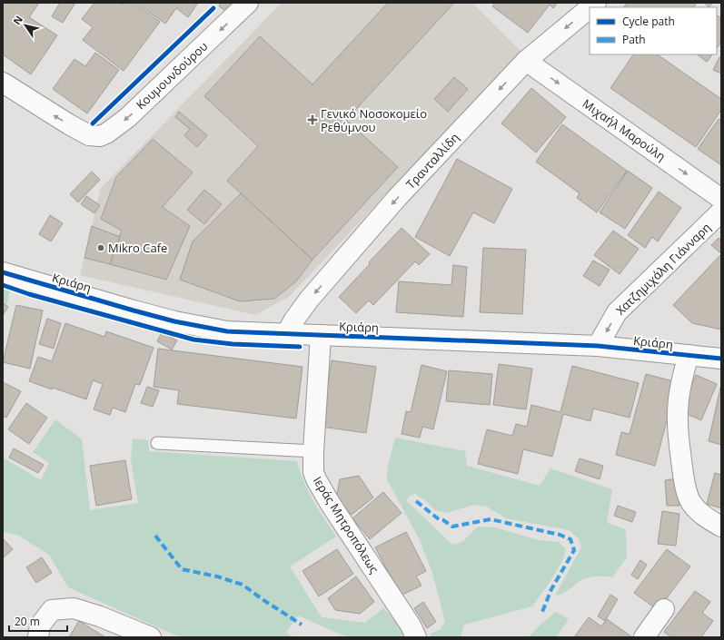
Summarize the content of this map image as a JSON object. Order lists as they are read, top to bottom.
{
  "streets": {
    "street": [
      "Κουμουνδούρου",
      "Μιχαήλ Μαρούλη",
      "Τρανταλλίδη",
      "Χατζημιχάλη Γιάνναρη",
      "Κριάρη",
      "Ιεράς Μητροπόλεως"
    ]
  },
  "crossings": [
    ["Μιχαήλ Μαρούλη", "Τρανταλλίδη"],
    ["Τρανταλλίδη", "Κριάρη"],
    ["Χατζημιχάλη Γιάνναρη", "Κριάρη"],
    ["Κριάρη", "Ιεράς Μητροπόλεως"]
  ],
  "one_way": [
    "Κουμουνδούρου",
    "Μιχαήλ Μαρούλη",
    "Τρανταλλίδη",
    "Χατζημιχάλη Γιάνναρη"
  ],
  "places": {
    "health": ["Γενικό Νοσοκομείο Ρεθύμνου"],
    "other": ["Mikro Cafe"]
  },
  "legend": ["Cycle path", "Path"],
  "scale_bar": "20 m",
  "north": "top left"
}
